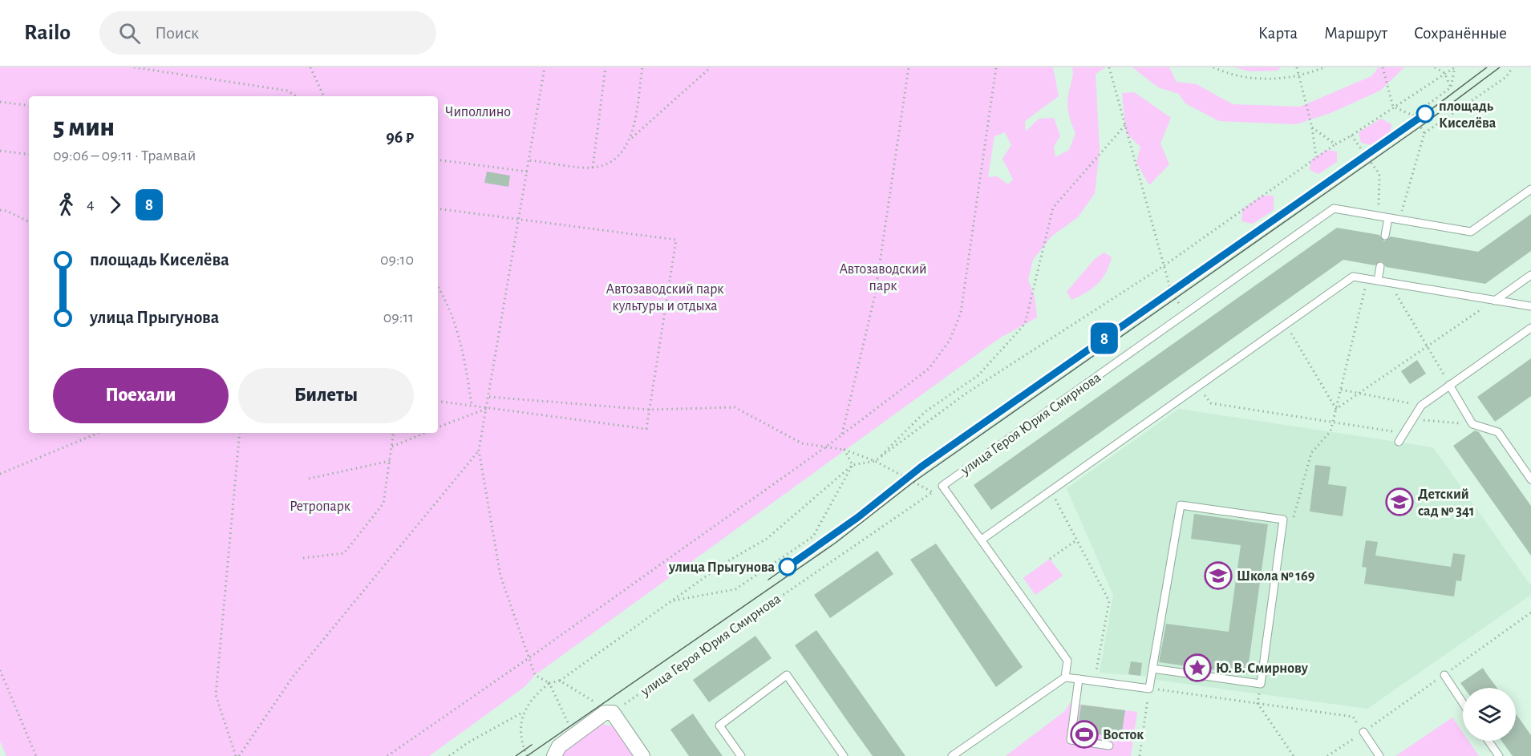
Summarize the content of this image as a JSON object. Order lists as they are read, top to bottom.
{
  "streets": {
    "lane": ["улица Героя Юрия Смирнова"]
  },
  "parks": [
    "Чиполлино",
    "Автозаводский парк",
    "Автозаводский парк культуры и отдыха",
    "Ретропарк"
  ],
  "places": {
    "other": ["площадь Киселёва", "улица Прыгунова"],
    "school or university": ["Детский сад № 341", "Школа № 169"],
    "place": ["Ю. В. Смирнову"],
    "sports": ["Восток"]
  },
  "lines": ["tram line 8"],
  "page": {
    "header": "Railo",
    "search": "Поиск",
    "nav": ["Карта", "Маршрут", "Сохранённые"],
    "on_map": "8",
    "heading": ["5 мин", "09:06 – 09:11 · Трамвай", "96 ₽"],
    "legs": ["4", "8"],
    "list": [
      {
        "name": "площадь Киселёва",
        "value": "09:10"
      },
      {
        "name": "улица Прыгунова",
        "value": "09:11"
      }
    ],
    "buttons": ["Поехали", "Билеты"]
  }
}
